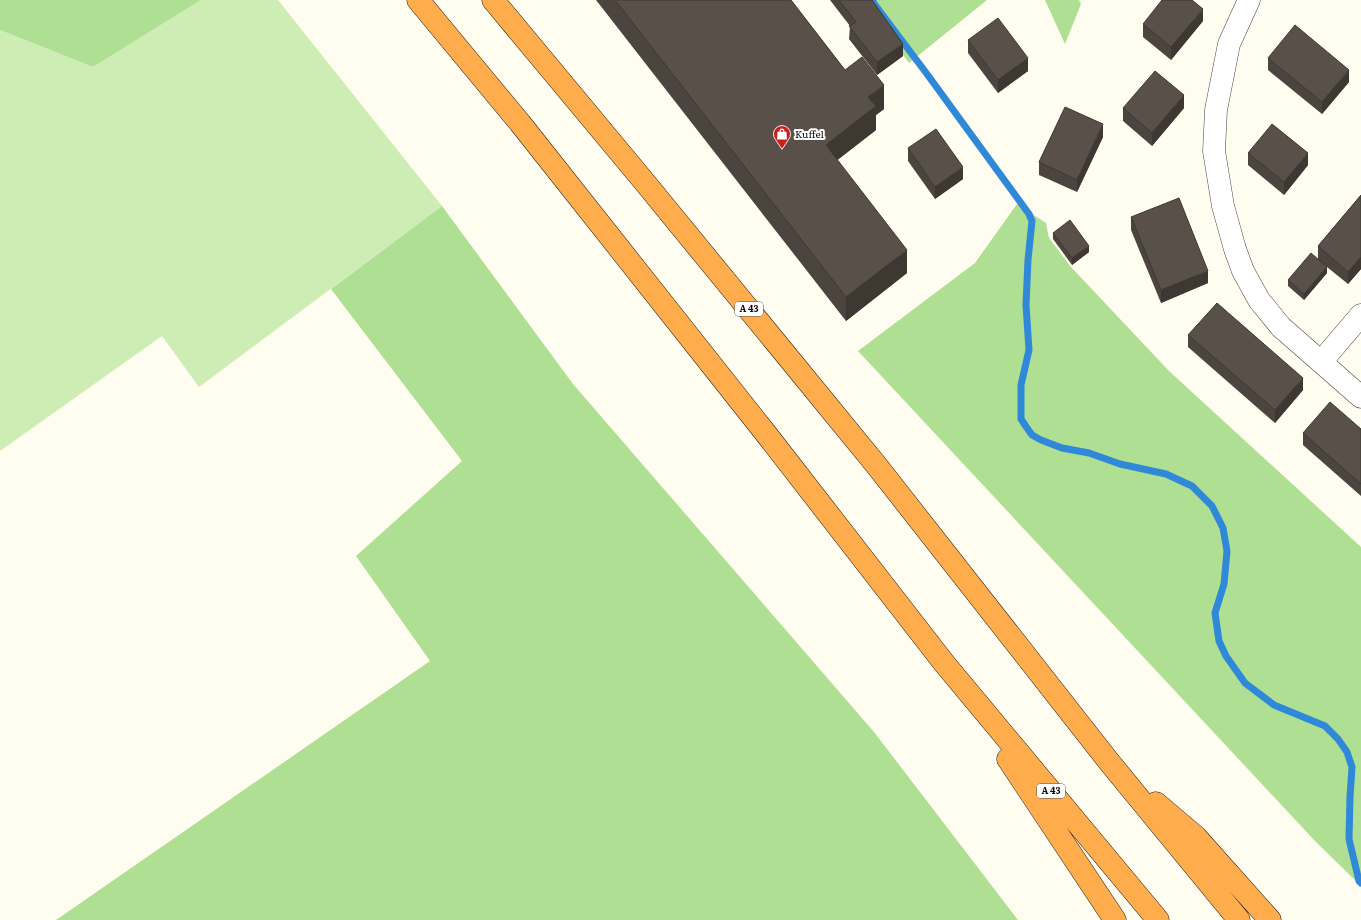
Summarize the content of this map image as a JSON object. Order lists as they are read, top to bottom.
{
  "streets": {
    "highway": ["A 43"]
  },
  "places": {
    "shop": ["Kuffel"]
  }
}
